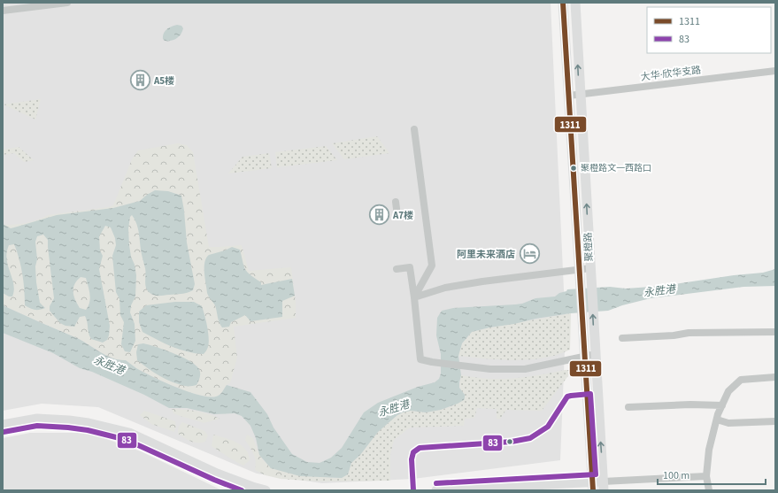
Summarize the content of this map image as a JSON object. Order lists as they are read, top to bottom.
{
  "streets": {
    "street": ["大华·欣华支路", "聚橙路"]
  },
  "crossings": [
    ["大华·欣华支路", "聚橙路"]
  ],
  "water": ["永胜港"],
  "places": {
    "building": ["A5楼", "A7楼"],
    "other": ["聚橙路文一西路口"],
    "hotel": ["阿里未来酒店"]
  },
  "lines": ["transit line 1311", "transit line 83"],
  "legend": ["1311", "83"],
  "scale_bar": "100 m"
}
